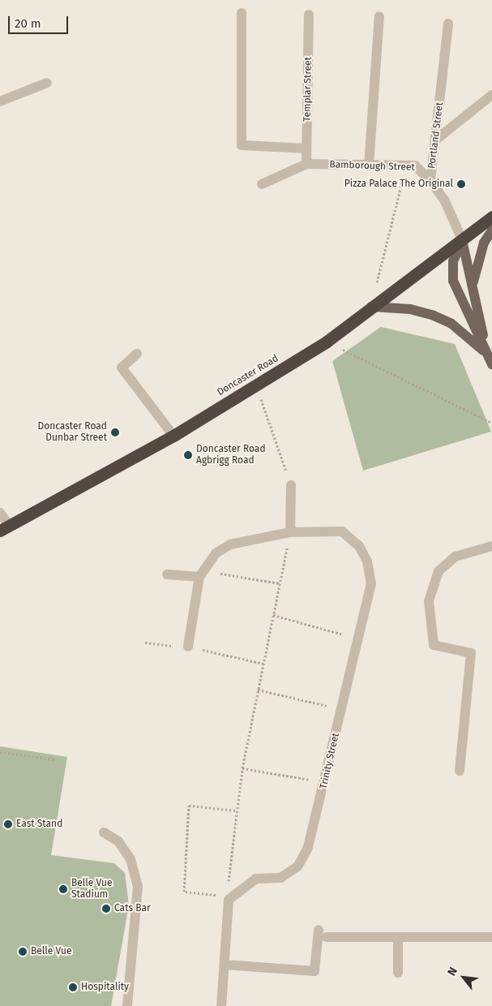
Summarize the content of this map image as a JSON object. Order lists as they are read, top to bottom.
{
  "streets": {
    "highway": ["Doncaster Road"],
    "street": [
      "Templar Street",
      "Portland Street",
      "Bamborough Street",
      "Trinity Street"
    ]
  },
  "crossings": [
    ["Templar Street", "Bamborough Street"],
    ["Portland Street", "Bamborough Street"],
    ["Portland Street", "Doncaster Road"]
  ],
  "places": [
    "Pizza Palace The Original",
    "Doncaster Road Dunbar Street",
    "Doncaster Road Agbrigg Road",
    "East Stand",
    "Belle Vue Stadium",
    "Cats Bar",
    "Belle Vue",
    "Hospitality"
  ],
  "scale_bar": "20 m",
  "north": "top left"
}
